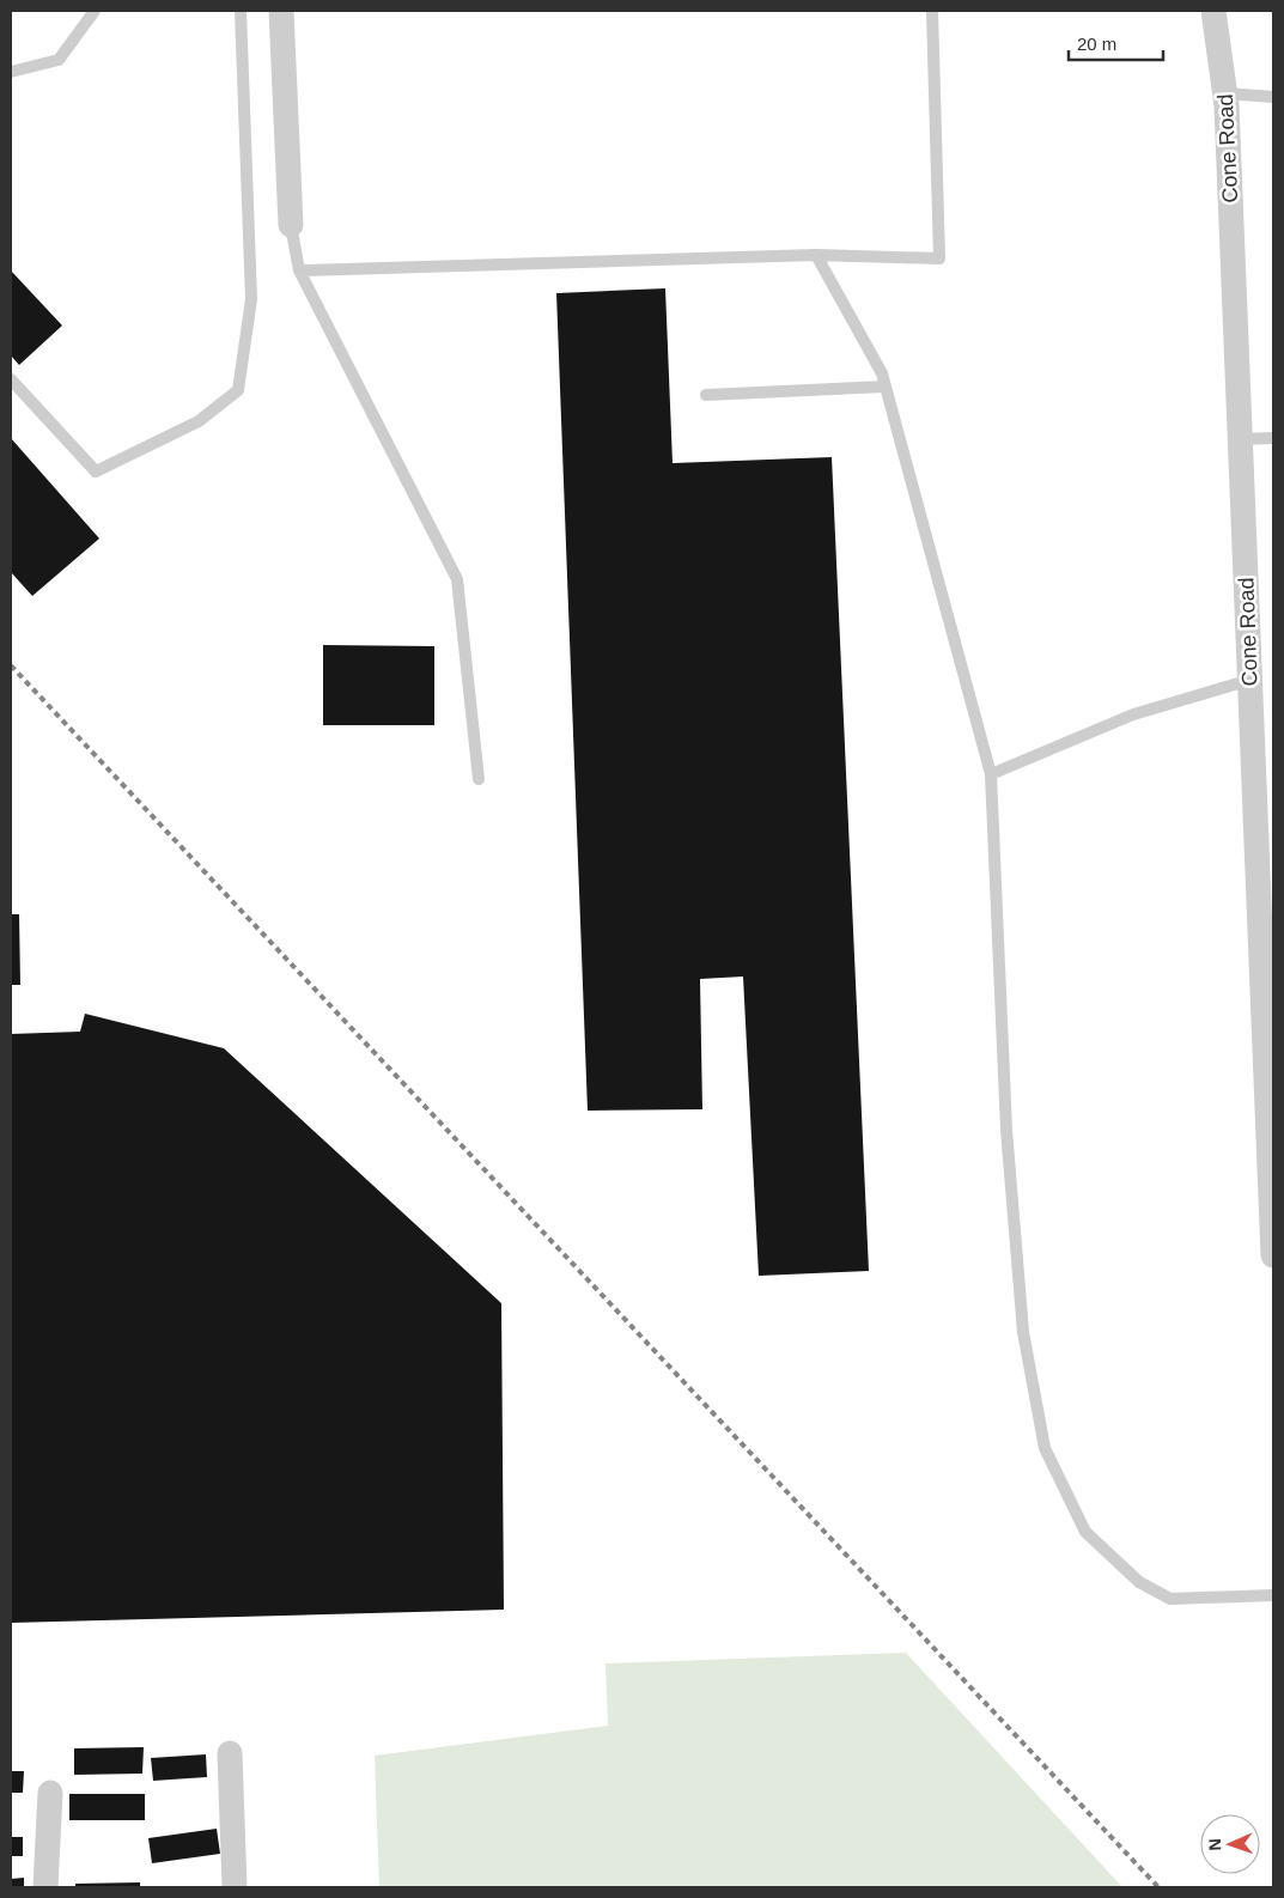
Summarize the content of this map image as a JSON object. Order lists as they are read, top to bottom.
{
  "streets": {
    "street": ["Cone Road"]
  },
  "scale_bar": "20 m",
  "north": "left"
}
